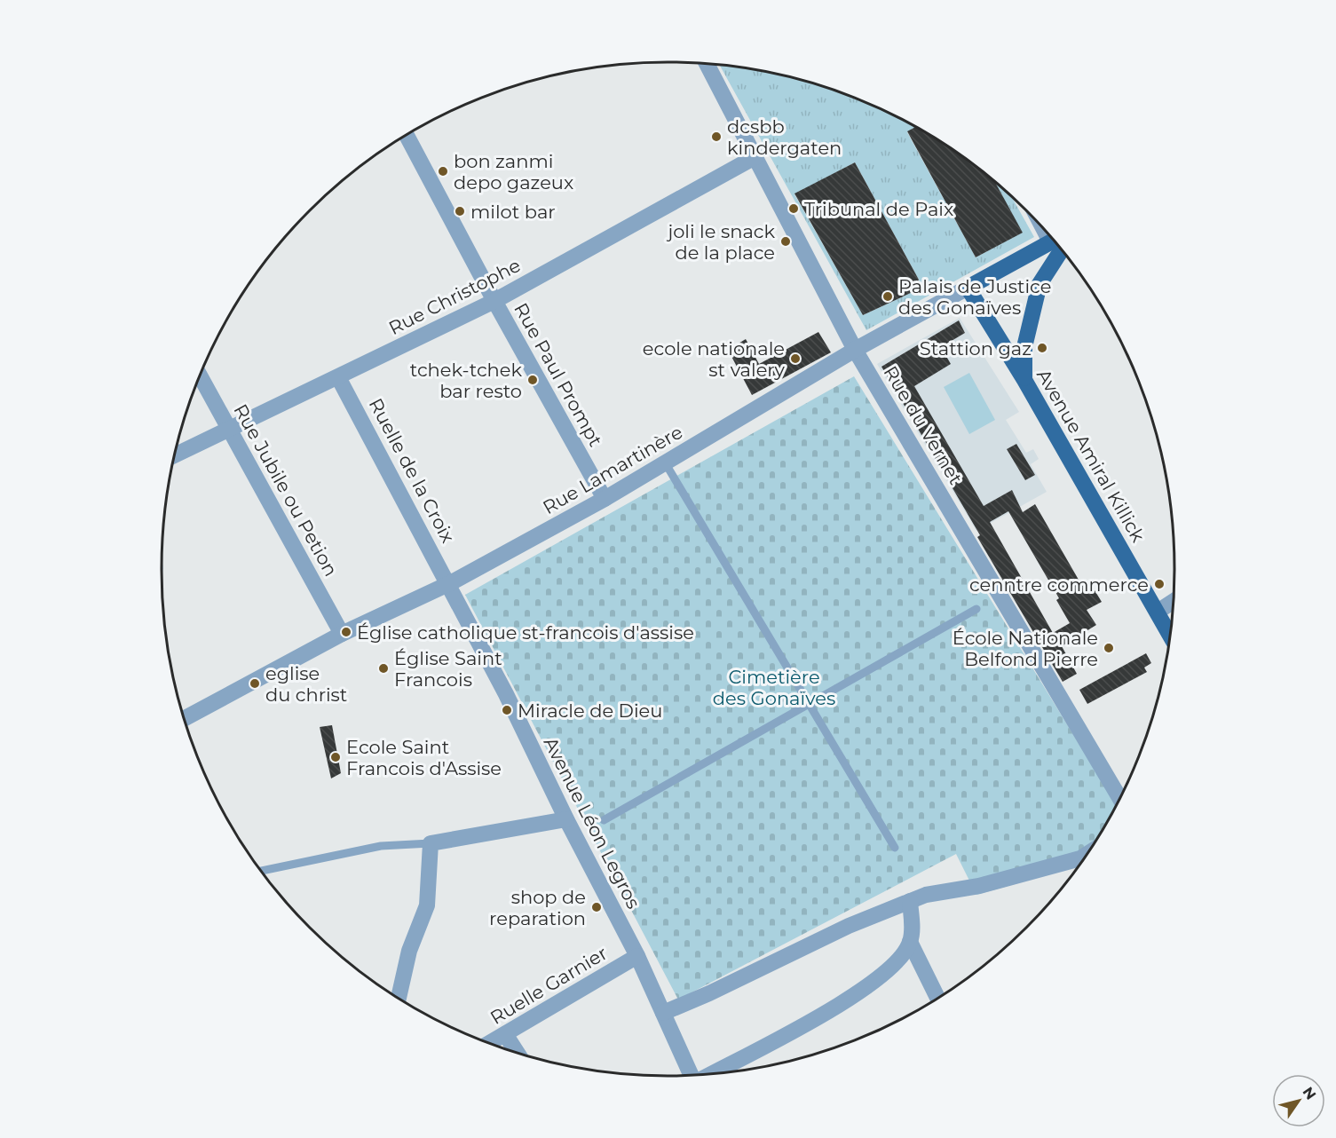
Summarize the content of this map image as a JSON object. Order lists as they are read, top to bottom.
{
  "streets": {
    "main road": ["Avenue Amiral Killick", "Rue Lamartinère"],
    "street": [
      "Rue Christophe",
      "Rue Paul Prompt",
      "Rue du Vernet",
      "Ruelle de la Croix",
      "Rue Jubile ou Petion",
      "Avenue Léon Legros",
      "Ruelle Garnier"
    ]
  },
  "crossings": [
    ["Rue Christophe", "Rue Paul Prompt"],
    ["Rue Christophe", "Rue du Vernet"],
    ["Rue Christophe", "Ruelle de la Croix"],
    ["Rue Christophe", "Rue Jubile ou Petion"],
    ["Rue Paul Prompt", "Rue Lamartinère"],
    ["Rue du Vernet", "Rue Lamartinère"],
    ["Avenue Amiral Killick", "Rue Lamartinère"],
    ["Rue Lamartinère", "Ruelle de la Croix"],
    ["Rue Lamartinère", "Rue Jubile ou Petion"],
    ["Rue Lamartinère", "Avenue Léon Legros"],
    ["Ruelle de la Croix", "Avenue Léon Legros"],
    ["Avenue Léon Legros", "Ruelle Garnier"]
  ],
  "parks": ["Cimetière des Gonaïves"],
  "places": [
    "dcsbb kindergaten",
    "bon zanmi depo gazeux",
    "Tribunal de Paix",
    "milot bar",
    "joli le snack de la place",
    "Palais de Justice des Gonaïves",
    "Stattion gaz",
    "ecole nationale st valery",
    "tchek-tchek bar resto",
    "cenntre commerce",
    "Église catholique st-francois d'assise",
    "École Nationale Belfond Pierre",
    "Église Saint Francois",
    "eglise du christ",
    "Miracle de Dieu",
    "Ecole Saint Francois d'Assise",
    "shop de reparation"
  ],
  "north": "top right"
}
